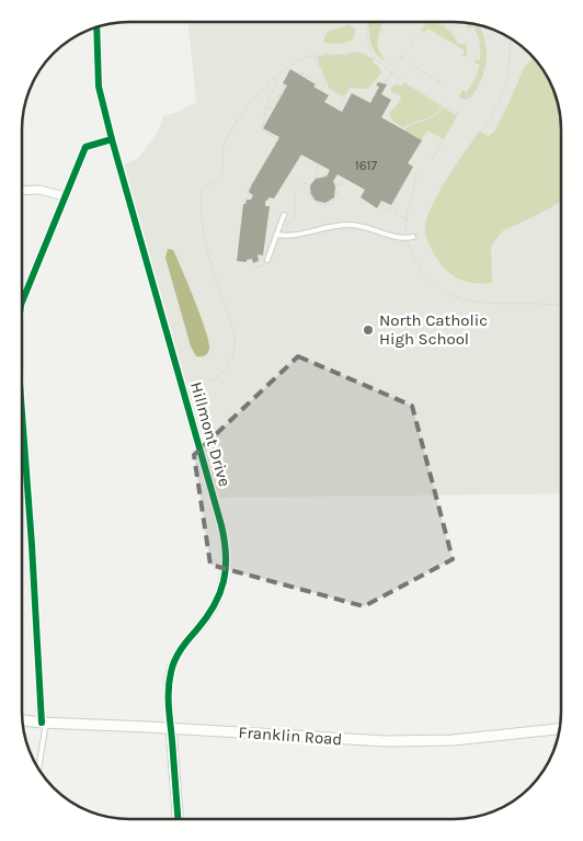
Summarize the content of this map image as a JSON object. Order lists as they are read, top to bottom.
{
  "streets": {
    "street": ["Hillmont Drive", "Franklin Road"]
  },
  "crossings": [
    ["Hillmont Drive", "Franklin Road"]
  ],
  "places": ["North Catholic High School"],
  "house_numbers": ["1617"]
}
